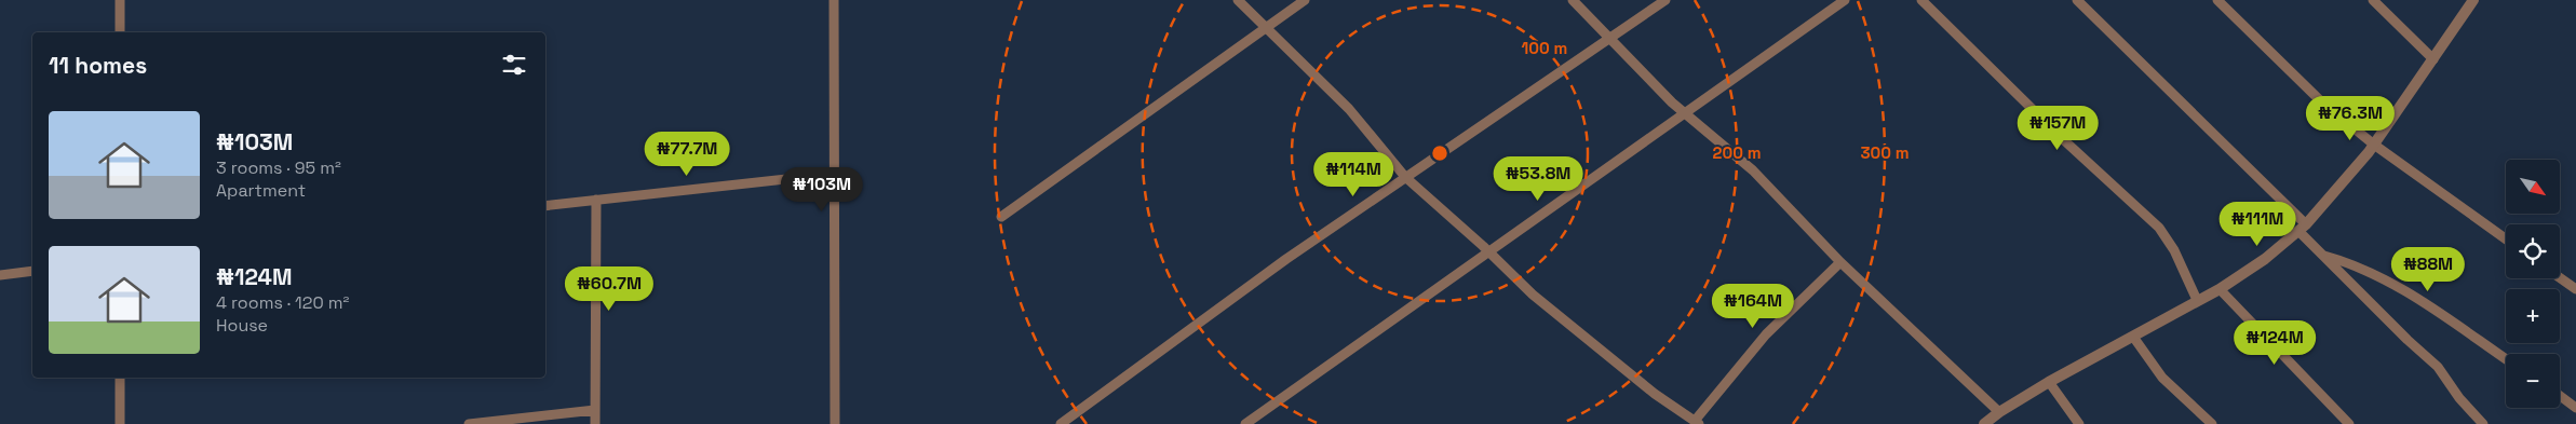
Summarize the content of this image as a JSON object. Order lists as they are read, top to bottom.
{
  "north": "bottom right",
  "page": {
    "heading": "11 homes",
    "price": [
      "₦76.3M",
      "₦157M",
      "₦77.7M",
      "₦114M",
      "₦53.8M",
      "₦103M",
      "₦111M",
      "₦88M",
      "₦60.7M",
      "₦164M",
      "₦124M"
    ],
    "list": [
      {
        "name": "₦103M",
        "note": "3 rooms · 95 m² · Apartment"
      },
      {
        "name": "₦124M",
        "note": "4 rooms · 120 m² · House"
      }
    ],
    "map_buttons": ["+", "−"]
  },
  "rings": ["100 m", "200 m", "300 m"]
}
